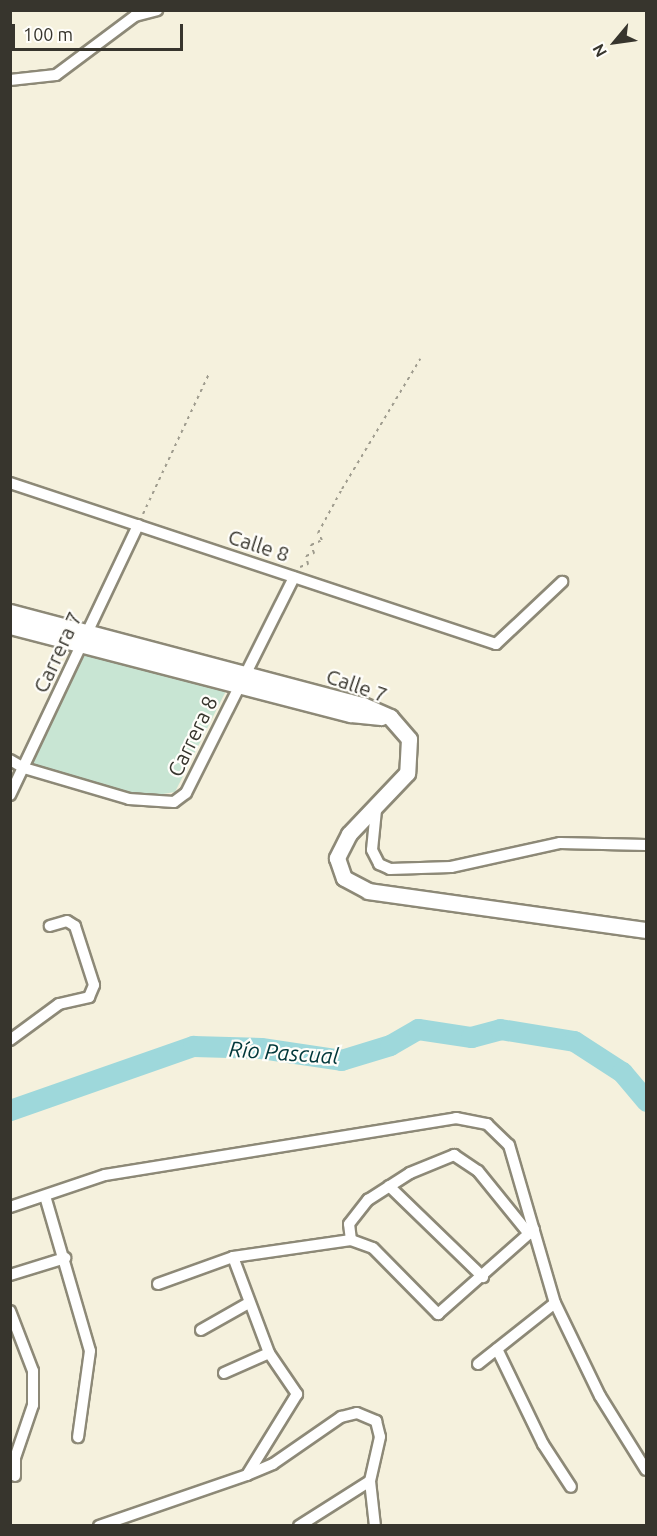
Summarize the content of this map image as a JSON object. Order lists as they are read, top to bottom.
{
  "streets": {
    "main road": ["Calle 7"],
    "street": ["Calle 8", "Carrera 7", "Carrera 8"]
  },
  "crossings": [
    ["Calle 8", "Carrera 7"],
    ["Calle 8", "Carrera 8"],
    ["Carrera 7", "Calle 7"],
    ["Carrera 7", "Carrera 8"],
    ["Calle 7", "Carrera 8"]
  ],
  "water": ["Río Pascual"],
  "scale_bar": "100 m",
  "north": "bottom left"
}
